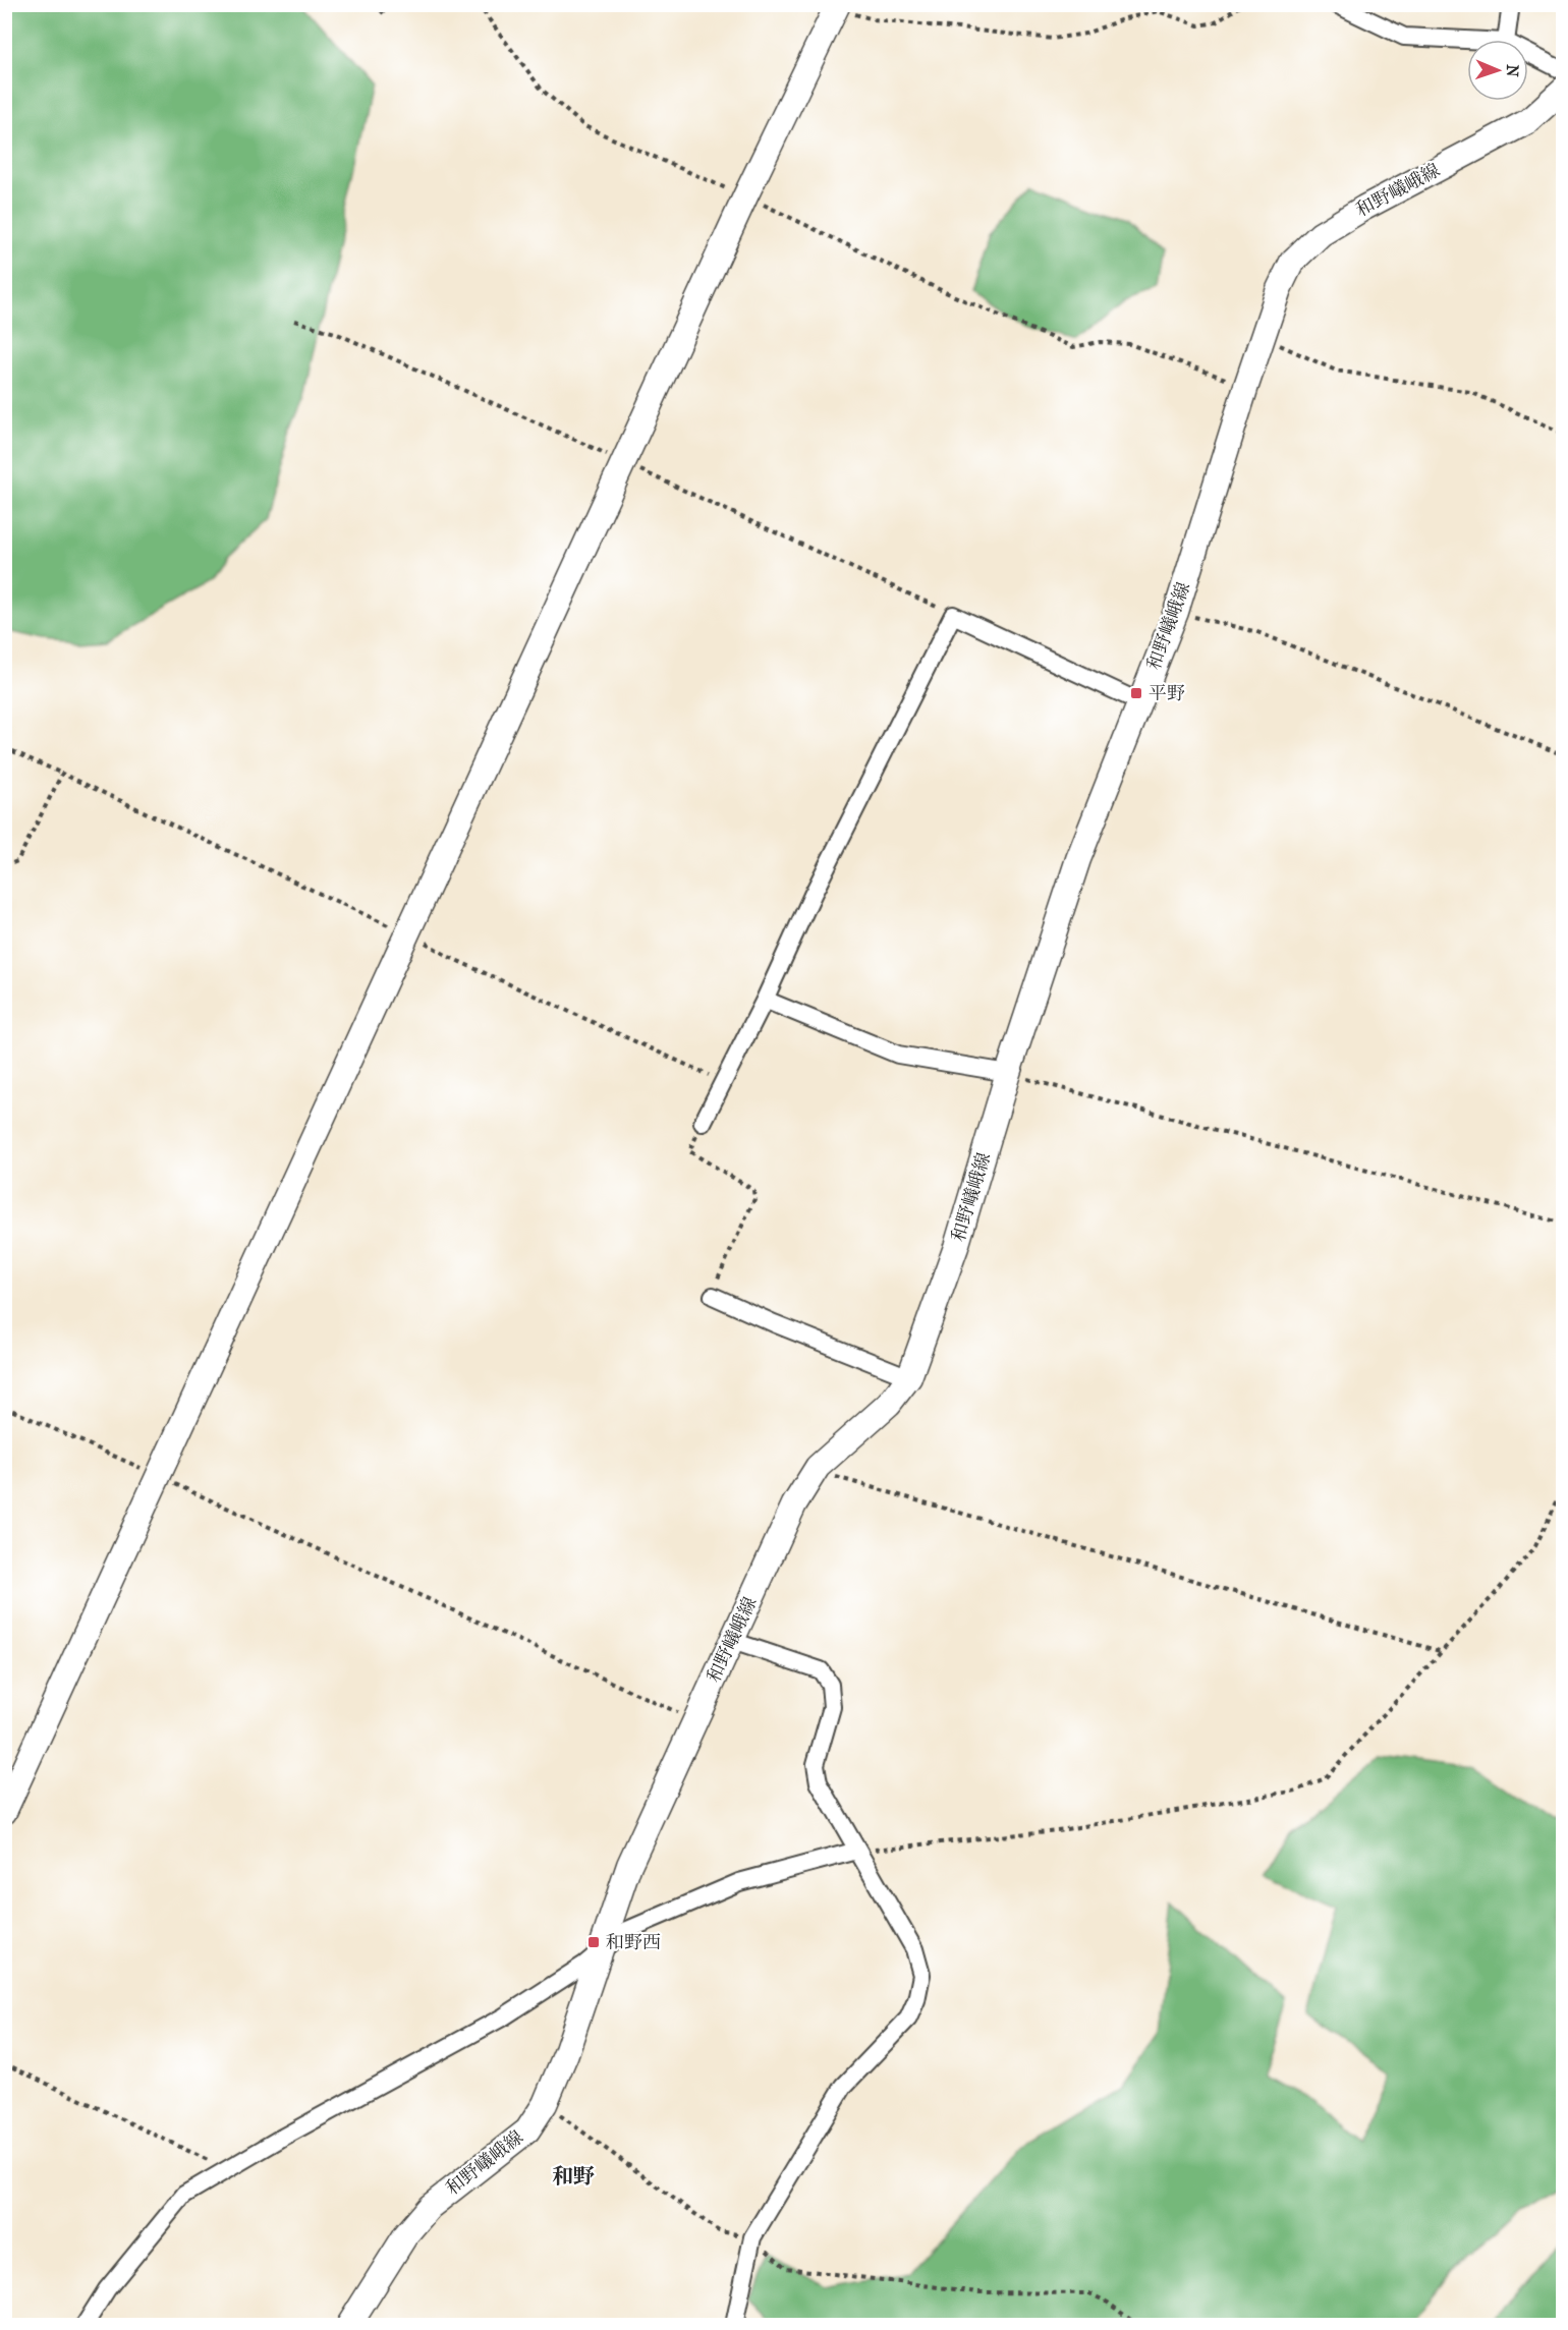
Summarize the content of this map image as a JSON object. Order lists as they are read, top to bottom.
{
  "streets": {
    "main road": ["和野嶬峨線"]
  },
  "districts": ["和野"],
  "places": {
    "transit": ["平野", "和野西"]
  },
  "north": "right"
}
